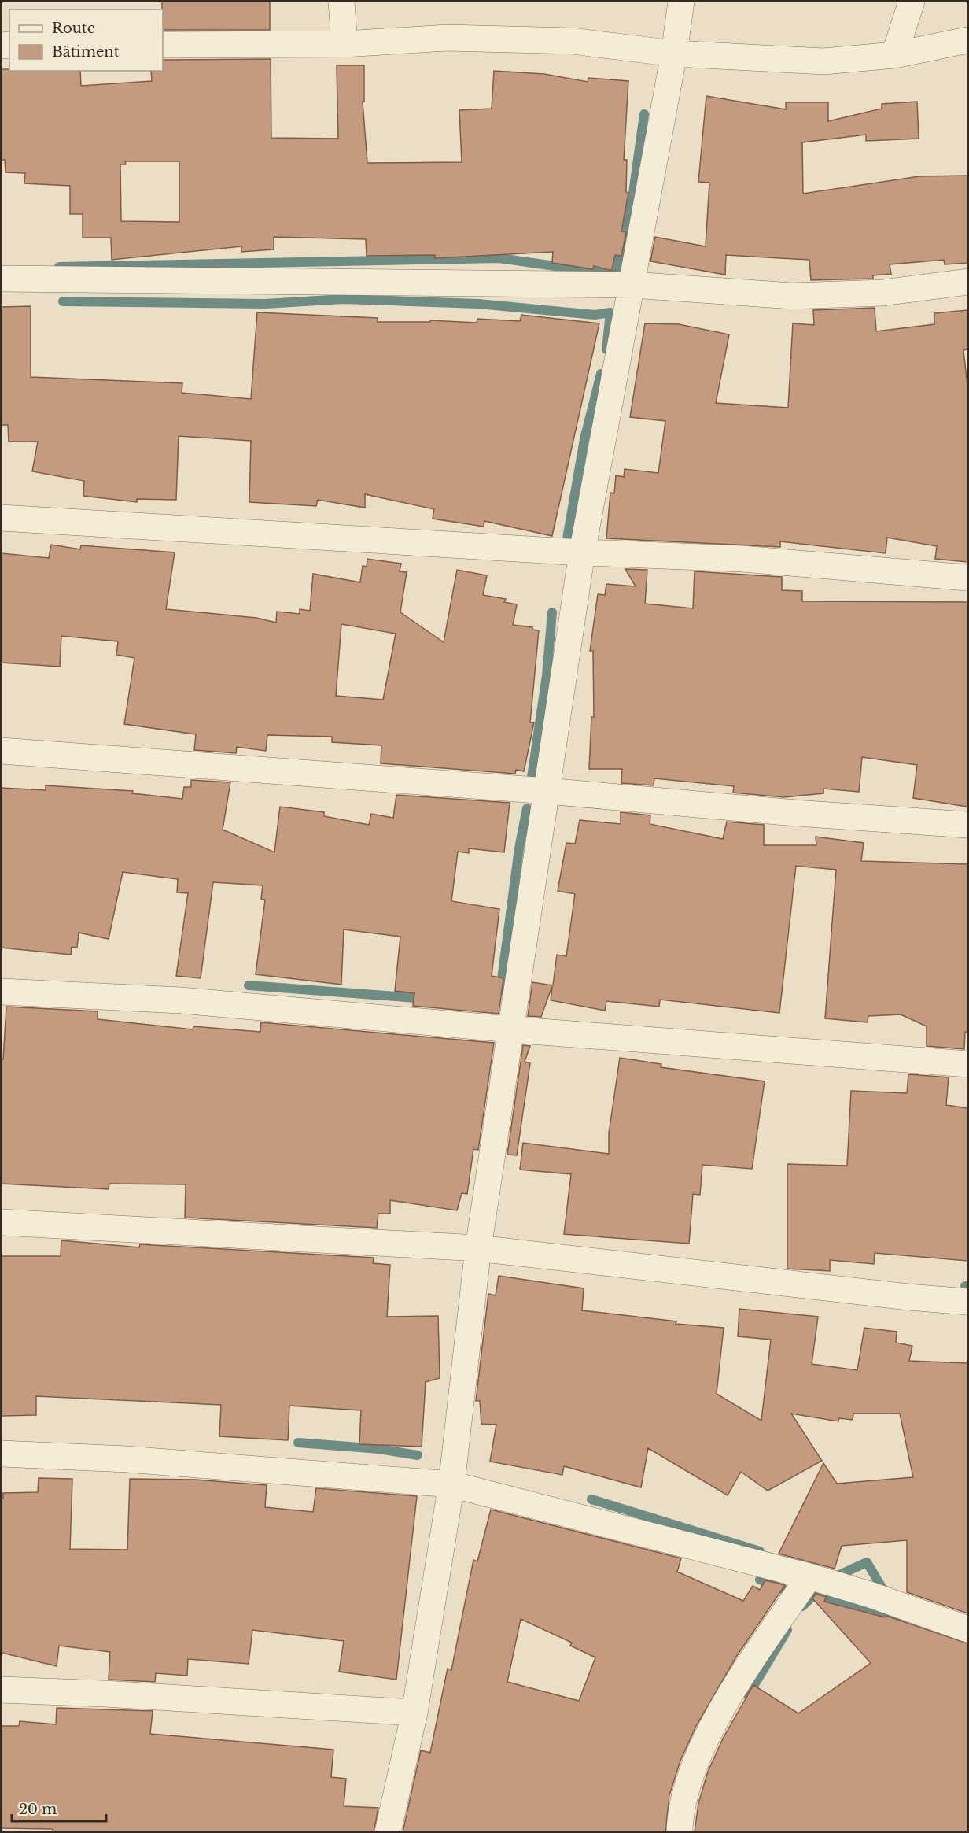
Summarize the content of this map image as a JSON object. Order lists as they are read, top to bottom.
{
  "legend": ["Route", "Bâtiment"],
  "scale_bar": "20 m"
}
